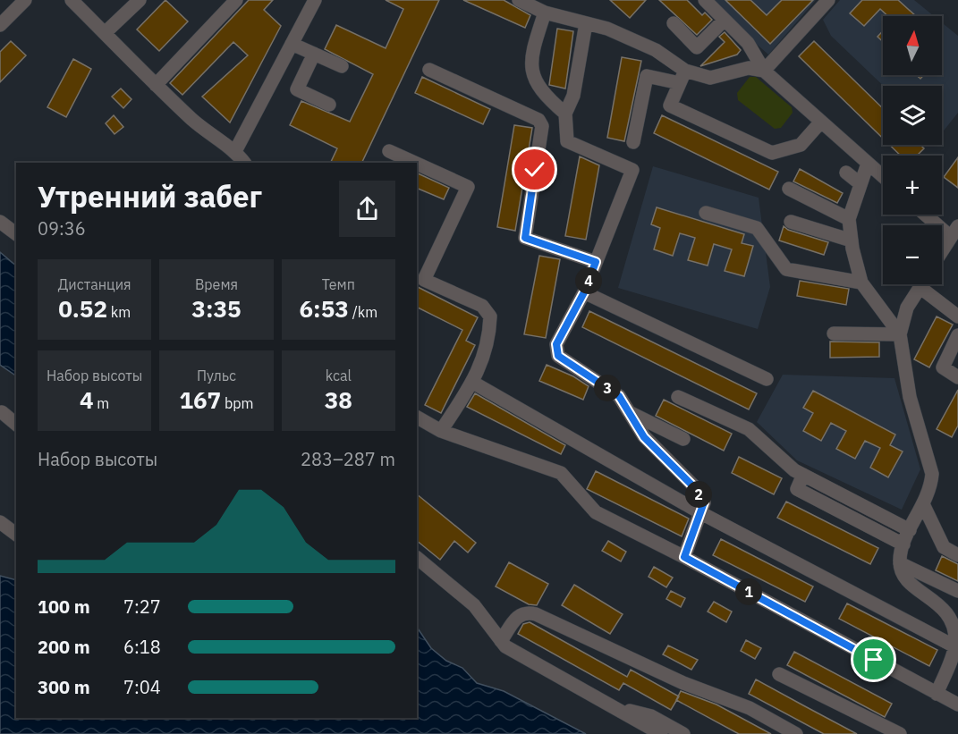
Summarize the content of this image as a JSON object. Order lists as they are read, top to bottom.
{
  "north": "top",
  "page": {
    "map_buttons": ["+", "−"],
    "heading": ["Утренний забег", "09:36"],
    "stats": [
      ["Дистанция", "0.52 km"],
      ["Время", "3:35"],
      ["Темп", "6:53 /km"],
      ["Набор высоты", "4 m"],
      ["Пульс", "167 bpm"],
      ["kcal", "38"]
    ],
    "pins": [
      "4",
      "3",
      "2",
      "1"
    ],
    "chart": ["Набор высоты", "283–287 m"],
    "list": [
      {
        "name": "100 m",
        "note": "7:27"
      },
      {
        "name": "200 m",
        "note": "6:18"
      },
      {
        "name": "300 m",
        "note": "7:04"
      }
    ]
  }
}
